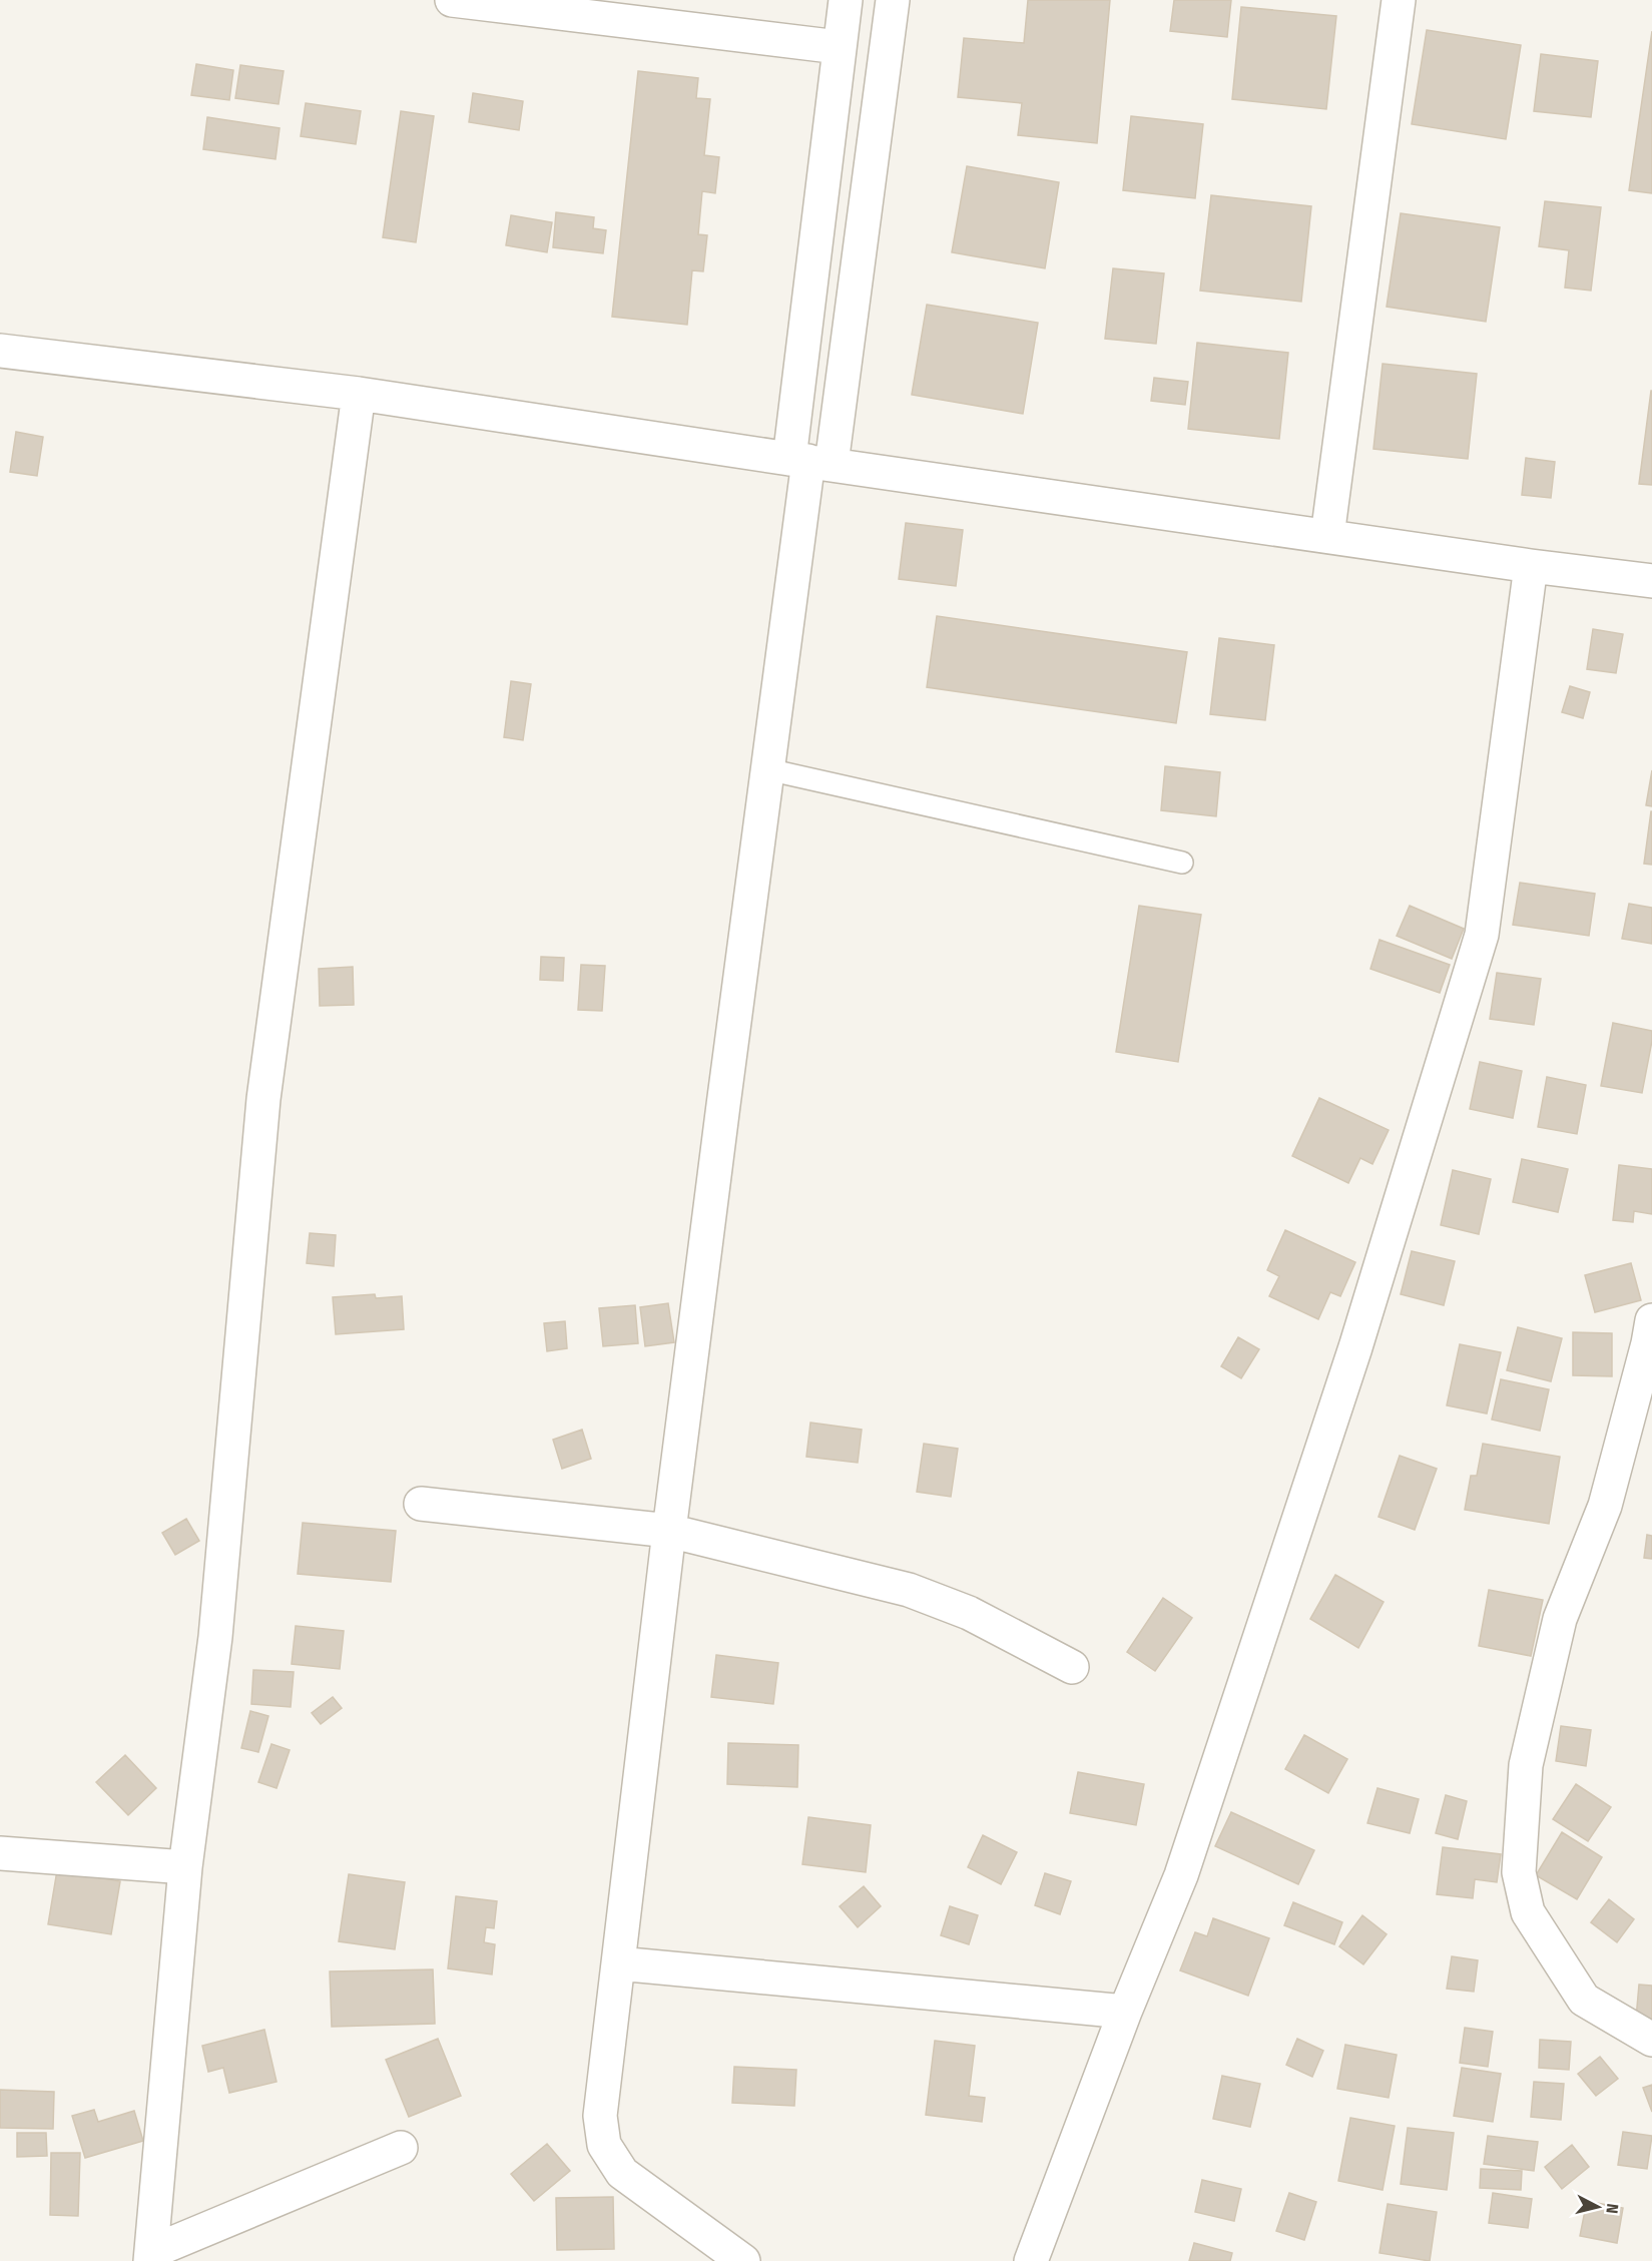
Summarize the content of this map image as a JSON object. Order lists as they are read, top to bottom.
{
  "north": "right"
}
